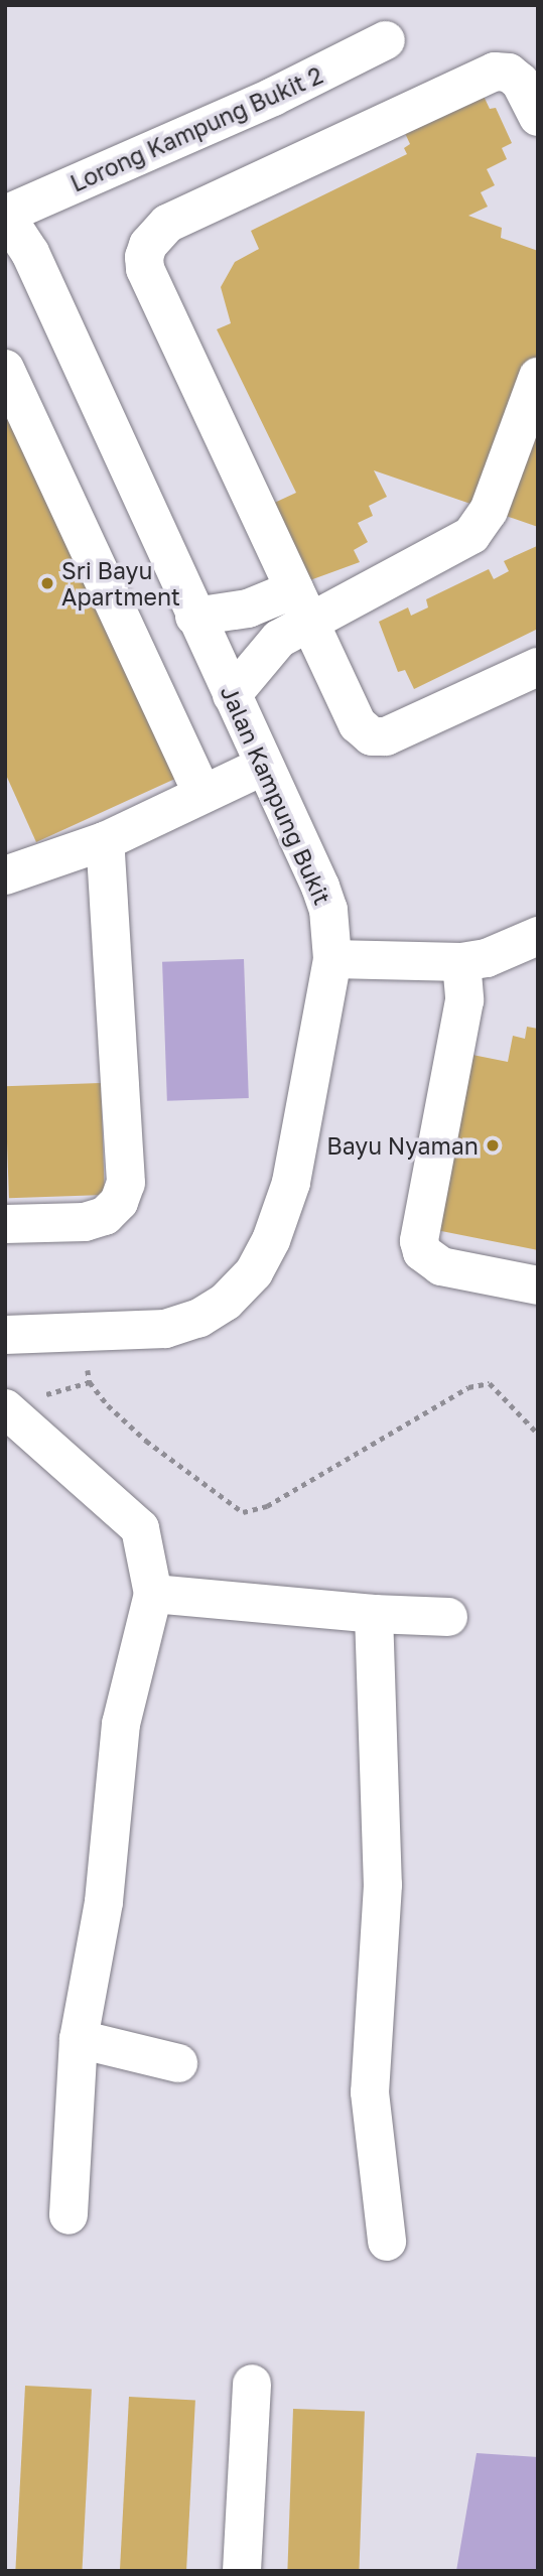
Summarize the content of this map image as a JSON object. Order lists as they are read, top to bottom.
{
  "streets": {
    "street": ["Lorong Kampung Bukit 2", "Jalan Kampung Bukit"]
  },
  "crossings": [
    ["Lorong Kampung Bukit 2", "Jalan Kampung Bukit"]
  ],
  "places": ["Sri Bayu Apartment", "Bayu Nyaman"]
}
